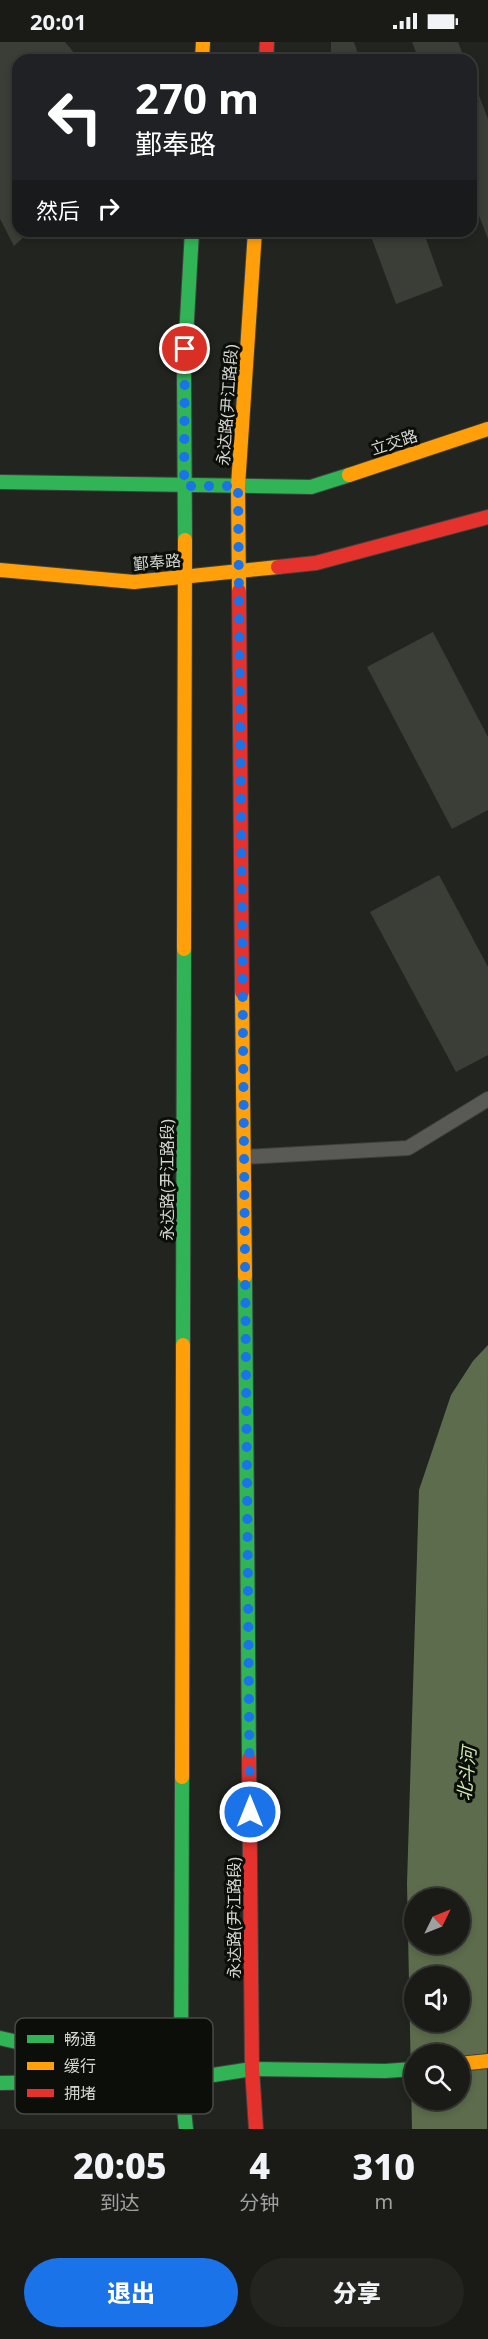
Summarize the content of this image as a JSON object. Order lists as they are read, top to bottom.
{
  "streets": {
    "main road": ["永达路(尹江路段)", "立交路", "鄞奉路"]
  },
  "crossings": [
    ["永达路(尹江路段)", "立交路"],
    ["永达路(尹江路段)", "鄞奉路"]
  ],
  "water": ["北斗河"],
  "legend": ["畅通", "缓行", "拥堵"],
  "north": "top right",
  "page": {
    "status": "20:01",
    "turn": ["270 m", "鄞奉路"],
    "then": "然后",
    "eta": [
      "20:05",
      "到达",
      "4",
      "分钟",
      "310",
      "m"
    ],
    "buttons": ["退出", "分享"]
  }
}
